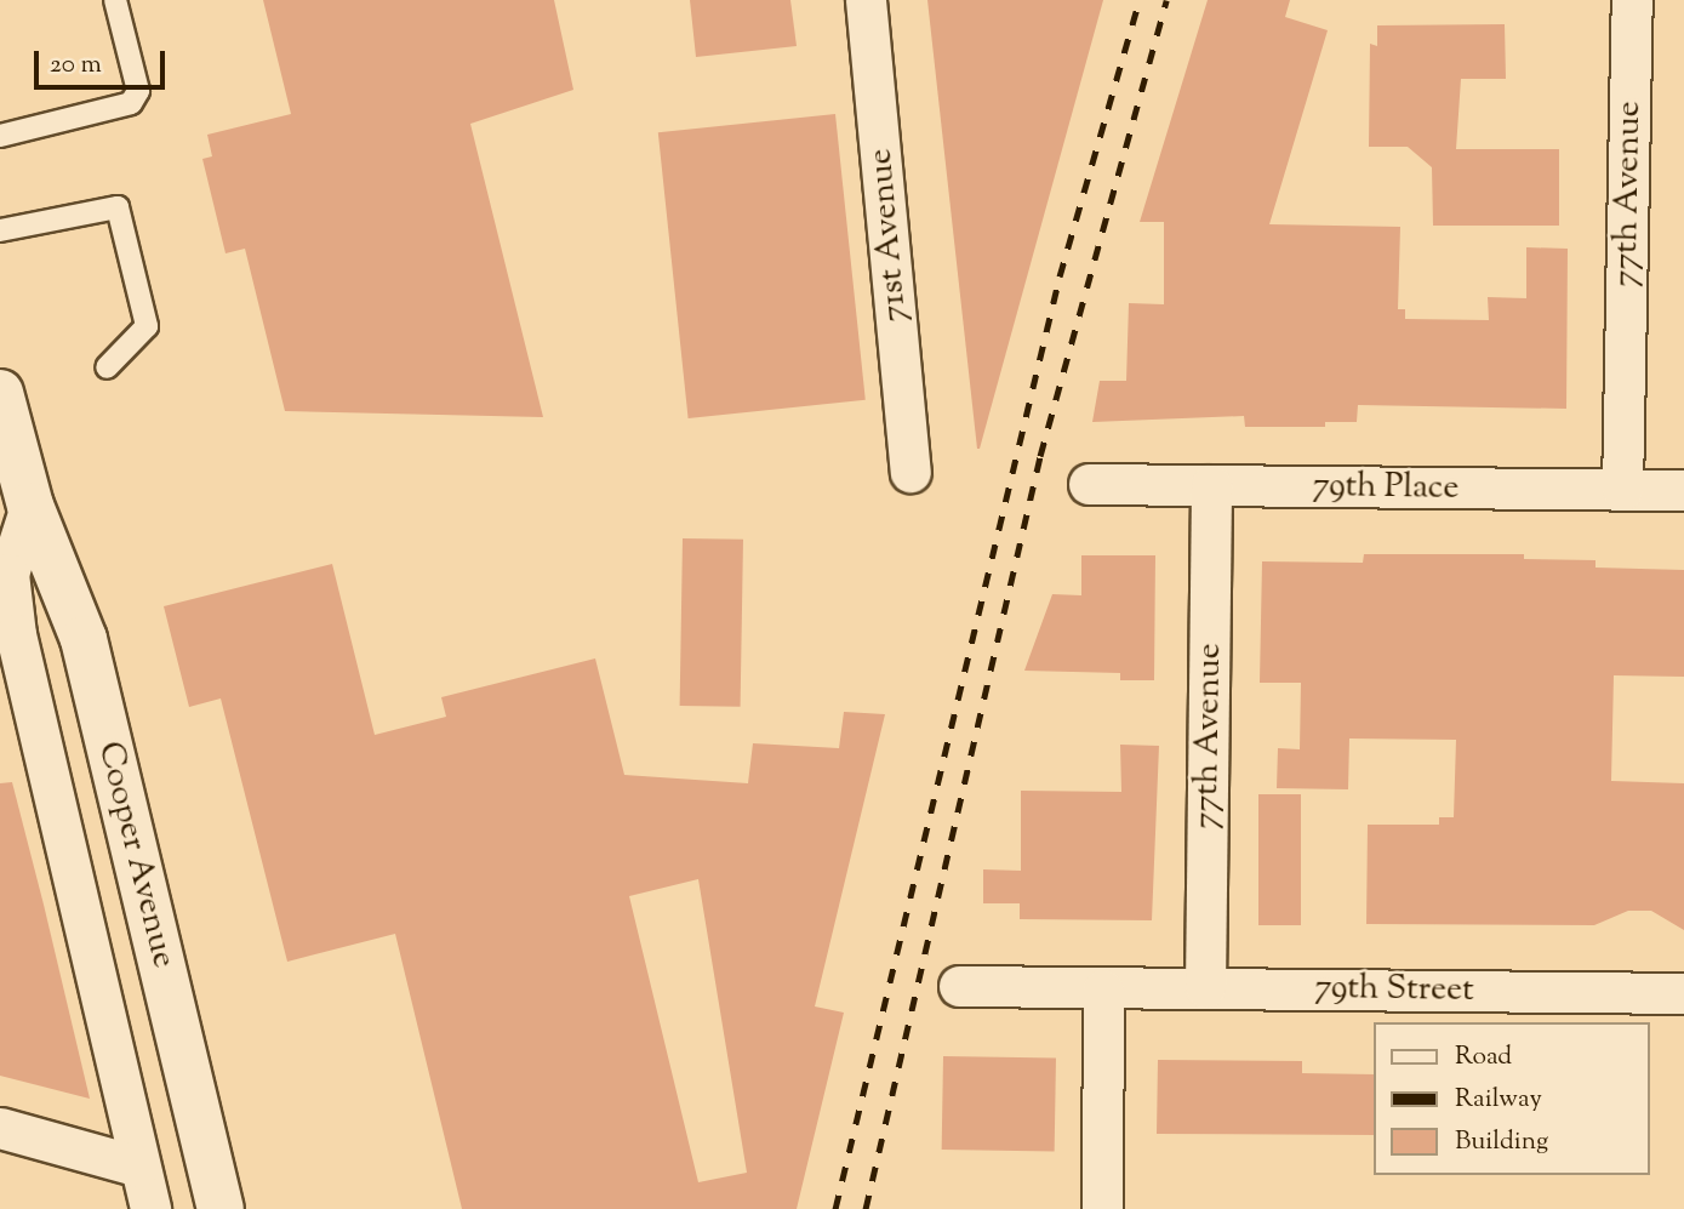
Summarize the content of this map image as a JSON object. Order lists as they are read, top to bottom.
{
  "streets": {
    "main road": ["Cooper Avenue"],
    "street": [
      "77th Avenue",
      "71st Avenue",
      "79th Place",
      "79th Street"
    ]
  },
  "crossings": [
    ["77th Avenue", "79th Place"],
    ["77th Avenue", "79th Street"]
  ],
  "legend": ["Road", "Railway", "Building"],
  "scale_bar": "20 m"
}
